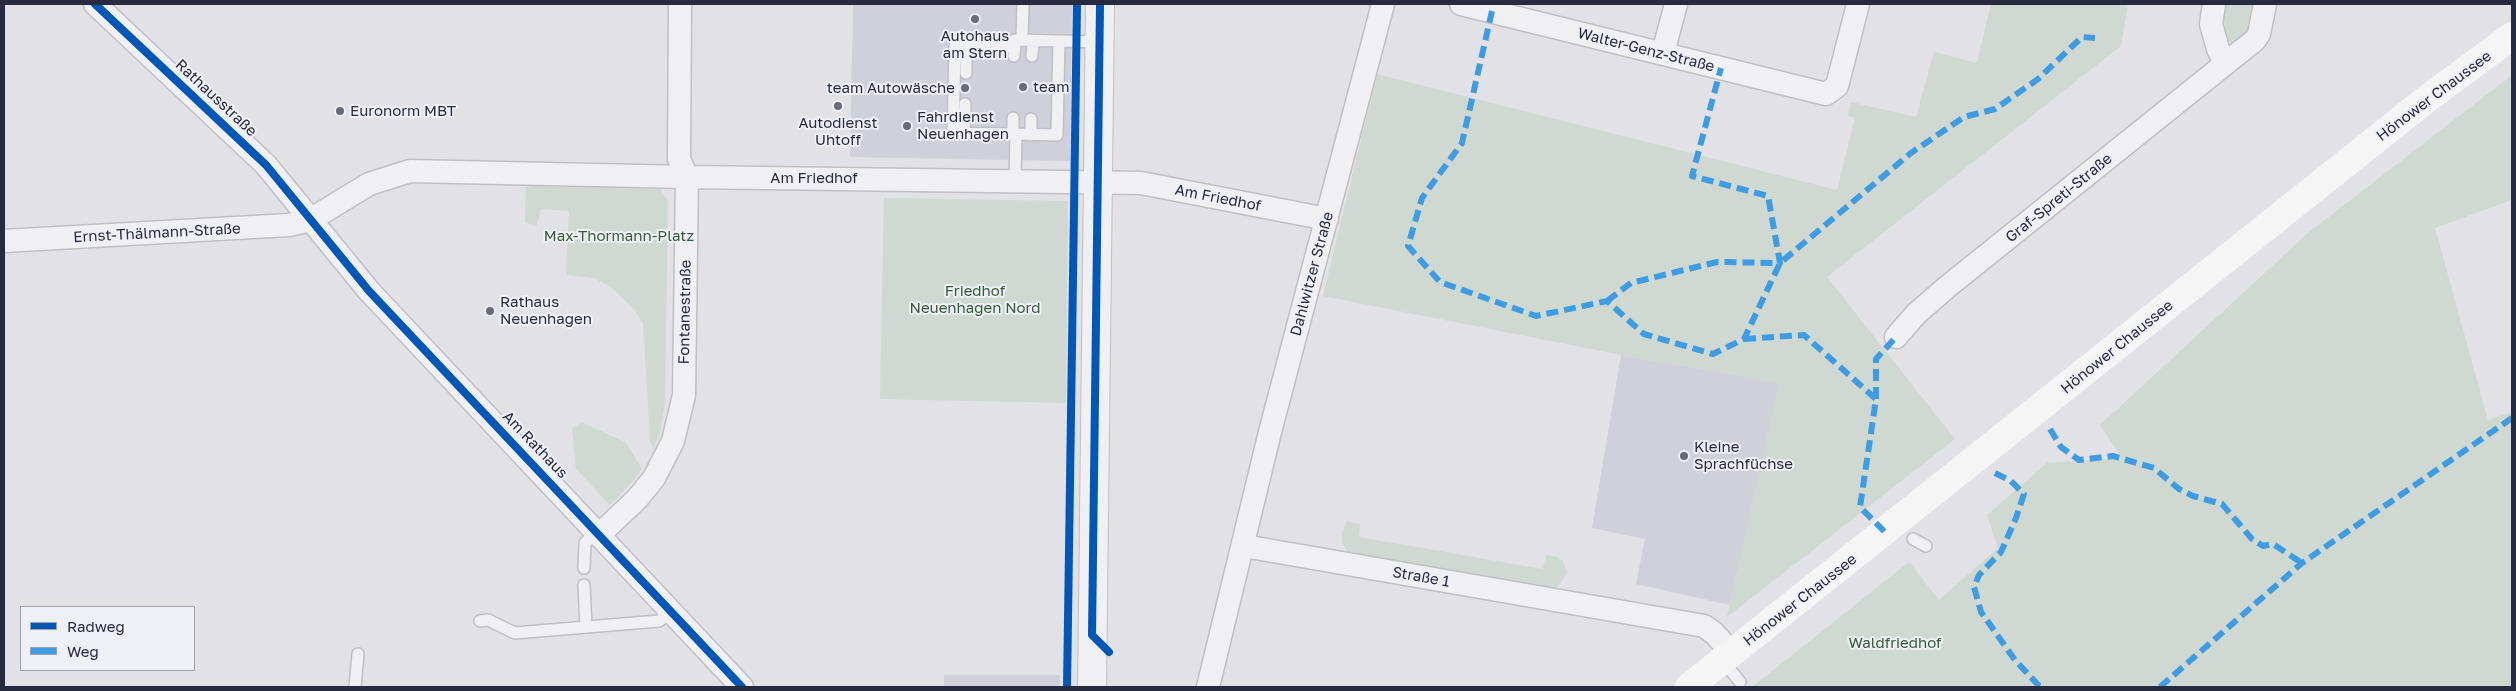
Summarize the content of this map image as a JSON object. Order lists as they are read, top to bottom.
{
  "streets": {
    "main road": ["Hönower Chaussee"],
    "street": [
      "Walter-Genz-Straße",
      "Rathausstraße",
      "Am Friedhof",
      "Graf-Spreti-Straße",
      "Ernst-Thälmann-Straße",
      "Dahlwitzer Straße",
      "Fontanestraße",
      "Am Rathaus",
      "Straße 1"
    ]
  },
  "crossings": [
    ["Hönower Chaussee", "Straße 1"],
    ["Rathausstraße", "Am Friedhof"],
    ["Rathausstraße", "Ernst-Thälmann-Straße"],
    ["Rathausstraße", "Am Rathaus"],
    ["Am Friedhof", "Ernst-Thälmann-Straße"],
    ["Am Friedhof", "Dahlwitzer Straße"],
    ["Am Friedhof", "Fontanestraße"],
    ["Am Friedhof", "Am Rathaus"],
    ["Ernst-Thälmann-Straße", "Am Rathaus"],
    ["Dahlwitzer Straße", "Straße 1"],
    ["Fontanestraße", "Am Rathaus"]
  ],
  "parks": ["Max-Thormann-Platz", "Friedhof Neuenhagen Nord", "Waldfriedhof"],
  "places": [
    "Autohaus am Stern",
    "team",
    "team Autowäsche",
    "Autodienst Uhtoff",
    "Euronorm MBT",
    "Fahrdienst Neuenhagen",
    "Rathaus Neuenhagen",
    "Kleine Sprachfüchse"
  ],
  "legend": ["Radweg", "Weg"]
}
